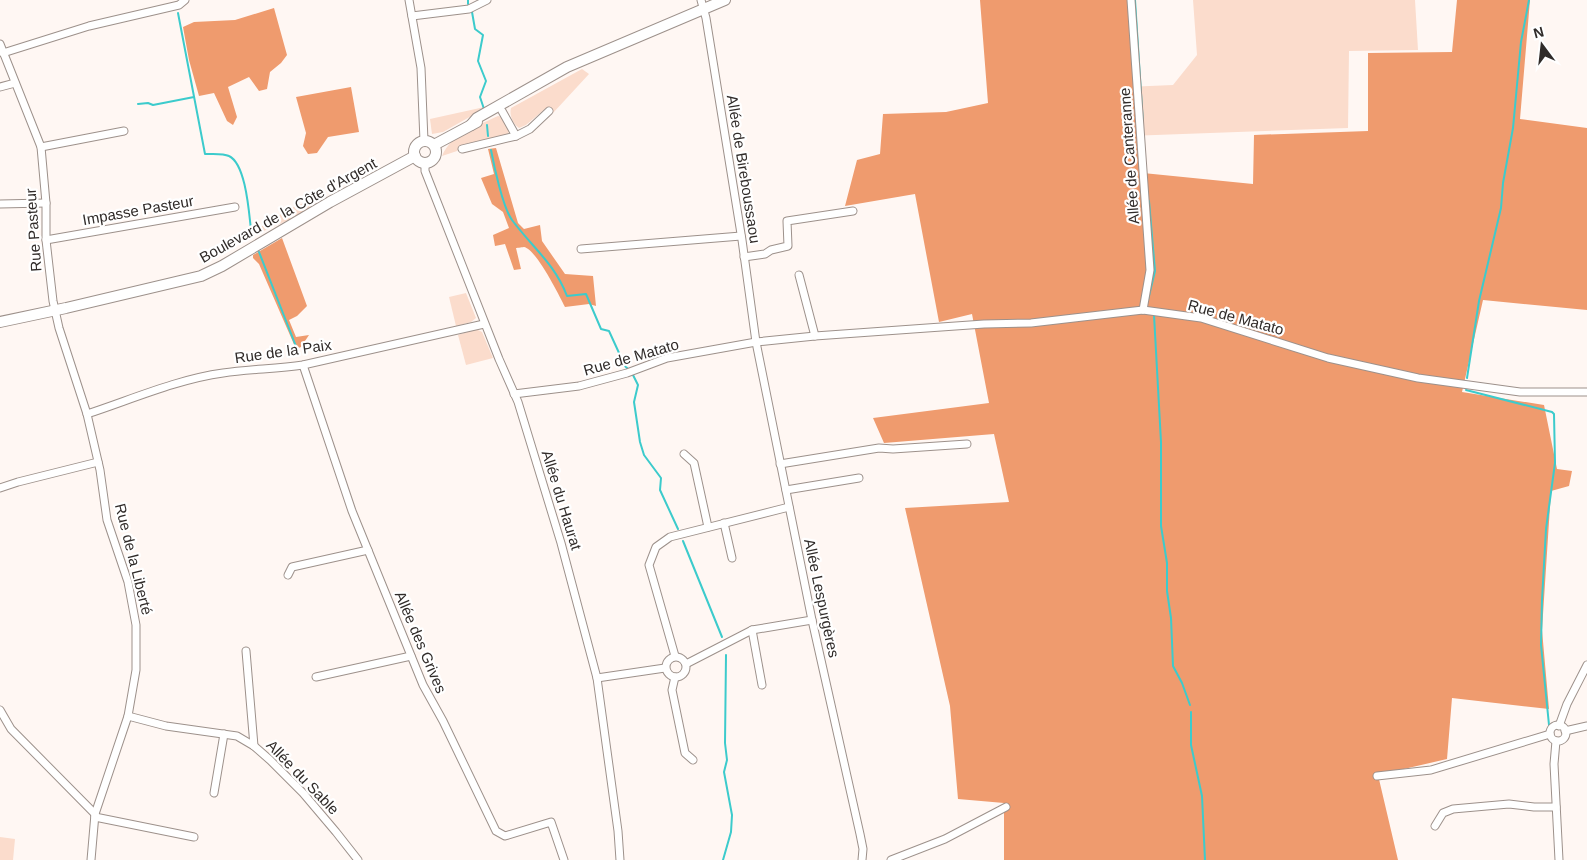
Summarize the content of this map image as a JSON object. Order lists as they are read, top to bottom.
{
  "streets": {
    "main road": ["Boulevard de la Côte d'Argent"],
    "street": [
      "Allée de Canteranne",
      "Allée de Bireboussaou",
      "Impasse Pasteur",
      "Rue Pasteur",
      "Rue de Matato",
      "Rue de la Paix",
      "Allée du Haurat",
      "Rue de la Liberté",
      "Allée Lespurgères",
      "Allée des Grives",
      "Allée du Sable"
    ]
  },
  "crossings": [
    ["Allée de Canteranne", "Rue de Matato"],
    ["Allée de Bireboussaou", "Rue de Matato"],
    ["Allée de Bireboussaou", "Allée Lespurgères"],
    ["Impasse Pasteur", "Rue Pasteur"],
    ["Boulevard de la Côte d'Argent", "Rue Pasteur"],
    ["Boulevard de la Côte d'Argent", "Allée du Haurat"],
    ["Boulevard de la Côte d'Argent", "Rue de la Liberté"],
    ["Rue Pasteur", "Rue de la Liberté"],
    ["Rue de Matato", "Allée du Haurat"],
    ["Rue de Matato", "Allée Lespurgères"],
    ["Rue de la Paix", "Allée du Haurat"],
    ["Rue de la Paix", "Rue de la Liberté"],
    ["Rue de la Paix", "Allée des Grives"],
    ["Rue de la Liberté", "Allée du Sable"]
  ],
  "north": "top"
}
